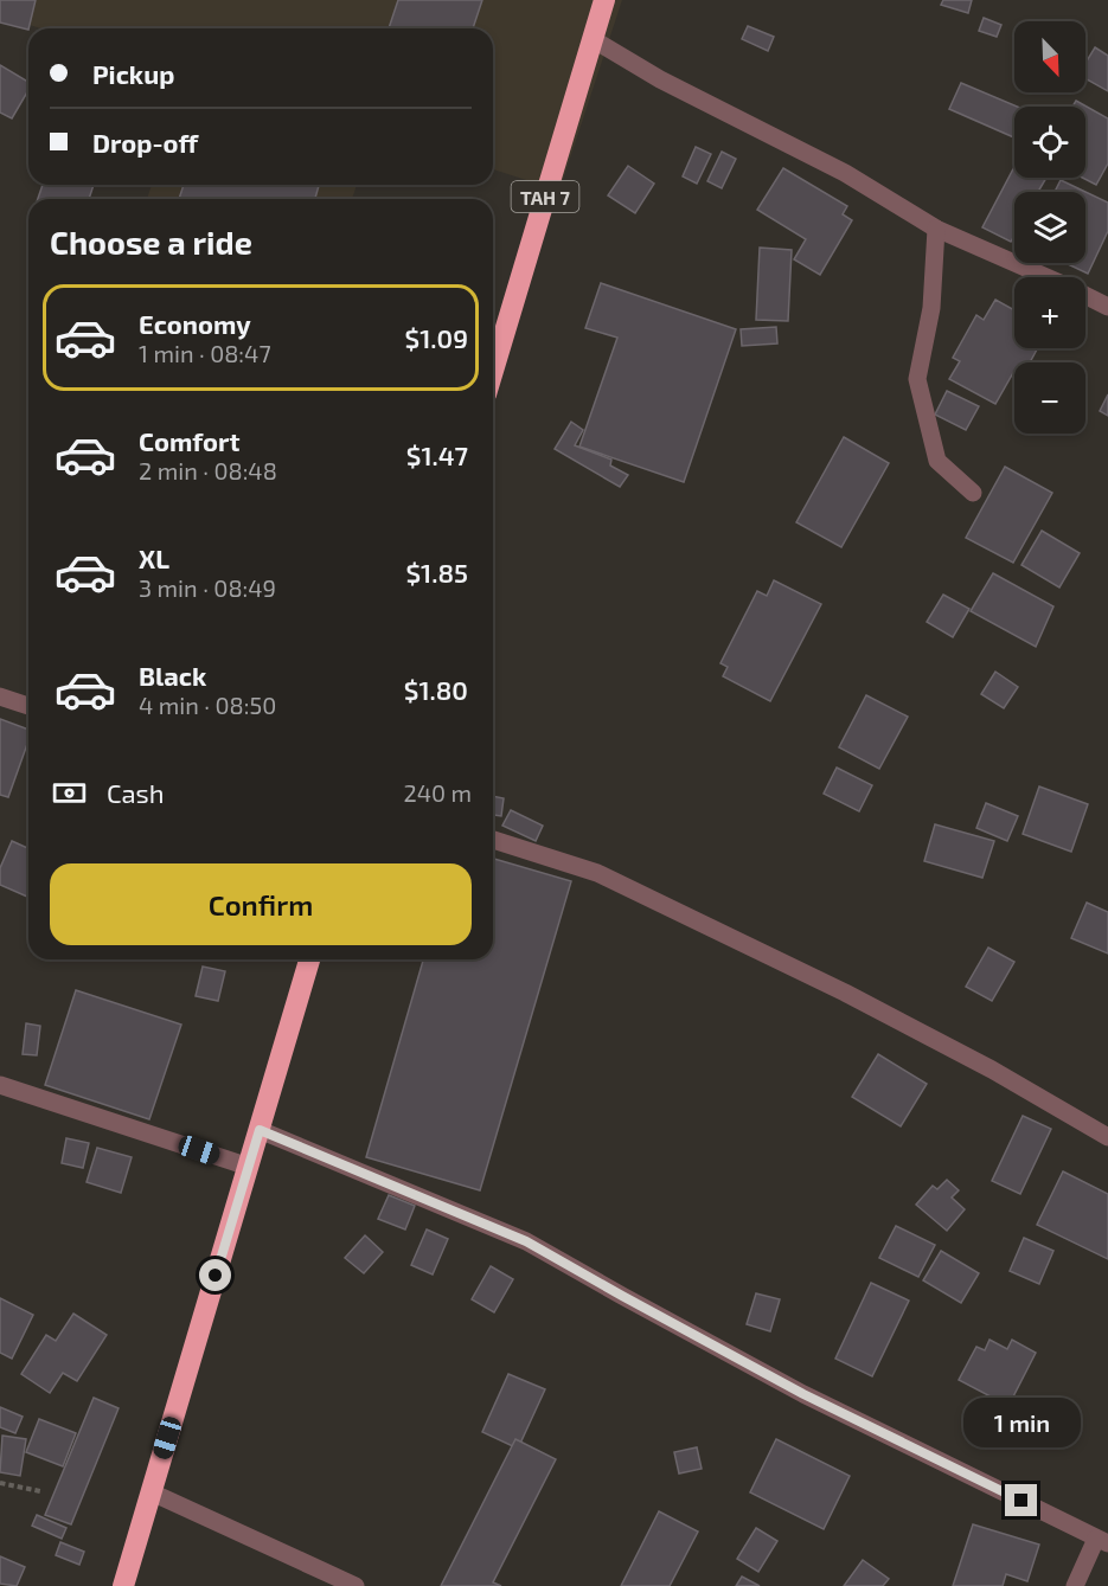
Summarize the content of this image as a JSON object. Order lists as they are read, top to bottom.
{
  "streets": {
    "highway": ["TAH 7"]
  },
  "north": "bottom right",
  "page": {
    "map_buttons": ["+", "−"],
    "banner": ["Pickup", "Drop-off"],
    "heading": "Choose a ride",
    "list": [
      {
        "name": "Economy",
        "note": "1 min · 08:47",
        "value": "$1.09"
      },
      {
        "name": "Comfort",
        "note": "2 min · 08:48",
        "value": "$1.47"
      },
      {
        "name": "XL",
        "note": "3 min · 08:49",
        "value": "$1.85"
      },
      {
        "name": "Black",
        "note": "4 min · 08:50",
        "value": "$1.80"
      }
    ],
    "pay": ["Cash", "240 m"],
    "buttons": "Confirm",
    "bubble": "1 min"
  }
}
